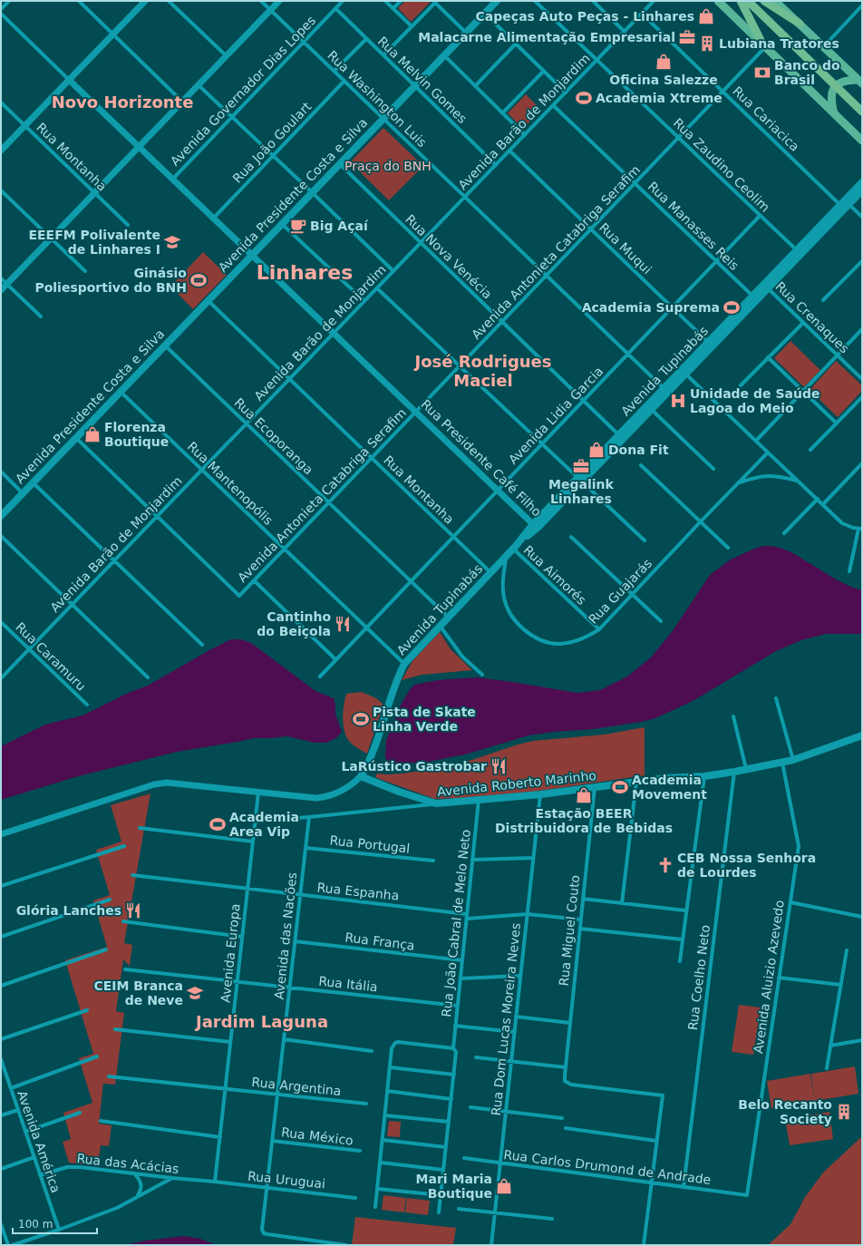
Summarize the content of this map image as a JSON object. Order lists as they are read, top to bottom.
{
  "streets": {
    "main road": ["Avenida Presidente Costa e Silva", "Avenida Tupinabás", "Avenida Roberto Marinho"],
    "street": [
      "Rua Melvin Gomes",
      "Avenida Governador Dias Lopes",
      "Rua Washington Luis",
      "Rua Cariacica",
      "Avenida Barão de Monjardim",
      "Rua João Goulart",
      "Rua Montanha",
      "Rua Zaudino Ceolim",
      "Rua Manasses Reis",
      "Rua Muqui",
      "Avenida Antonieta Catabriga Serafim",
      "Rua Nova Venécia",
      "Rua Crenaques",
      "Avenida Lidia Garcia",
      "Rua Ecoporanga",
      "Rua Presidente Café Filho",
      "Rua Mantenopólis",
      "Rua Aimorés",
      "Rua Guajarás",
      "Rua Caramuru",
      "Rua Portugal",
      "Rua Espanha",
      "Rua João Cabral de Melo Neto",
      "Rua Miguel Couto",
      "Avenida das Nacões",
      "Rua França",
      "Avenida Europa",
      "Avenida Aluizio Azevedo",
      "Rua Coelho Neto",
      "Rua Itália",
      "Rua Dom Lucas Moreira Neves",
      "Rua Argentina",
      "Rua México",
      "Avenida América",
      "Rua das Acácias",
      "Rua Carlos Drumond de Andrade",
      "Rua Uruguai"
    ]
  },
  "crossings": [
    ["Rua Melvin Gomes", "Avenida Governador Dias Lopes"],
    ["Rua Melvin Gomes", "Avenida Barão de Monjardim"],
    ["Rua Melvin Gomes", "Avenida Presidente Costa e Silva"],
    ["Avenida Governador Dias Lopes", "Rua Washington Luis"],
    ["Avenida Governador Dias Lopes", "Rua Presidente Café Filho"],
    ["Rua Washington Luis", "Avenida Barão de Monjardim"],
    ["Rua Washington Luis", "Rua João Goulart"],
    ["Rua Washington Luis", "Avenida Presidente Costa e Silva"],
    ["Rua Washington Luis", "Avenida Antonieta Catabriga Serafim"],
    ["Rua Washington Luis", "Avenida Tupinabás"],
    ["Rua Washington Luis", "Avenida Lidia Garcia"],
    ["Rua Cariacica", "Avenida Barão de Monjardim"],
    ["Rua Cariacica", "Avenida Antonieta Catabriga Serafim"],
    ["Rua Cariacica", "Avenida Tupinabás"],
    ["Avenida Barão de Monjardim", "Rua Montanha"],
    ["Avenida Barão de Monjardim", "Rua Zaudino Ceolim"],
    ["Avenida Barão de Monjardim", "Rua Manasses Reis"],
    ["Avenida Barão de Monjardim", "Rua Muqui"],
    ["Avenida Barão de Monjardim", "Avenida Antonieta Catabriga Serafim"],
    ["Avenida Barão de Monjardim", "Rua Nova Venécia"],
    ["Avenida Barão de Monjardim", "Rua Ecoporanga"],
    ["Avenida Barão de Monjardim", "Rua Presidente Café Filho"],
    ["Avenida Barão de Monjardim", "Rua Mantenopólis"],
    ["Avenida Barão de Monjardim", "Rua Caramuru"],
    ["Rua João Goulart", "Rua Presidente Café Filho"],
    ["Rua Montanha", "Avenida Presidente Costa e Silva"],
    ["Rua Montanha", "Avenida Antonieta Catabriga Serafim"],
    ["Rua Montanha", "Avenida Tupinabás"],
    ["Rua Montanha", "Avenida Lidia Garcia"],
    ["Rua Zaudino Ceolim", "Avenida Antonieta Catabriga Serafim"],
    ["Rua Zaudino Ceolim", "Avenida Tupinabás"],
    ["Rua Zaudino Ceolim", "Avenida Lidia Garcia"],
    ["Avenida Presidente Costa e Silva", "Rua Nova Venécia"],
    ["Avenida Presidente Costa e Silva", "Rua Ecoporanga"],
    ["Avenida Presidente Costa e Silva", "Rua Presidente Café Filho"],
    ["Avenida Presidente Costa e Silva", "Rua Mantenopólis"],
    ["Rua Manasses Reis", "Avenida Antonieta Catabriga Serafim"],
    ["Rua Manasses Reis", "Avenida Tupinabás"],
    ["Rua Manasses Reis", "Avenida Lidia Garcia"],
    ["Rua Muqui", "Avenida Antonieta Catabriga Serafim"],
    ["Rua Muqui", "Avenida Tupinabás"],
    ["Rua Muqui", "Avenida Lidia Garcia"],
    ["Avenida Antonieta Catabriga Serafim", "Rua Nova Venécia"],
    ["Avenida Antonieta Catabriga Serafim", "Rua Ecoporanga"],
    ["Avenida Antonieta Catabriga Serafim", "Rua Presidente Café Filho"],
    ["Avenida Antonieta Catabriga Serafim", "Rua Mantenopólis"],
    ["Rua Nova Venécia", "Avenida Tupinabás"],
    ["Rua Nova Venécia", "Avenida Lidia Garcia"],
    ["Rua Crenaques", "Avenida Tupinabás"],
    ["Avenida Tupinabás", "Rua Ecoporanga"],
    ["Avenida Tupinabás", "Rua Presidente Café Filho"],
    ["Avenida Tupinabás", "Rua Mantenopólis"],
    ["Avenida Tupinabás", "Rua Aimorés"],
    ["Avenida Tupinabás", "Rua Guajarás"],
    ["Avenida Tupinabás", "Avenida Europa"],
    ["Avenida Lidia Garcia", "Rua Ecoporanga"],
    ["Avenida Lidia Garcia", "Rua Presidente Café Filho"],
    ["Avenida Lidia Garcia", "Rua Mantenopólis"],
    ["Rua Aimorés", "Rua Guajarás"],
    ["Avenida Roberto Marinho", "Rua João Cabral de Melo Neto"],
    ["Avenida Roberto Marinho", "Rua Miguel Couto"],
    ["Avenida Roberto Marinho", "Avenida das Nacões"],
    ["Avenida Roberto Marinho", "Avenida Europa"],
    ["Avenida Roberto Marinho", "Avenida Aluizio Azevedo"],
    ["Avenida Roberto Marinho", "Rua Coelho Neto"],
    ["Avenida Roberto Marinho", "Rua Dom Lucas Moreira Neves"],
    ["Rua Portugal", "Avenida das Nacões"],
    ["Rua Espanha", "Rua João Cabral de Melo Neto"],
    ["Rua Espanha", "Rua Miguel Couto"],
    ["Rua Espanha", "Avenida das Nacões"],
    ["Rua Espanha", "Avenida Europa"],
    ["Rua Espanha", "Rua Dom Lucas Moreira Neves"],
    ["Rua João Cabral de Melo Neto", "Rua França"],
    ["Rua João Cabral de Melo Neto", "Rua Itália"],
    ["Avenida das Nacões", "Rua França"],
    ["Avenida das Nacões", "Rua Itália"],
    ["Avenida das Nacões", "Rua Argentina"],
    ["Avenida das Nacões", "Rua México"],
    ["Avenida das Nacões", "Rua Uruguai"],
    ["Avenida Europa", "Rua Itália"],
    ["Avenida Europa", "Rua Argentina"],
    ["Avenida Europa", "Rua das Acácias"],
    ["Avenida Europa", "Rua Uruguai"],
    ["Avenida Aluizio Azevedo", "Rua Carlos Drumond de Andrade"],
    ["Rua Coelho Neto", "Rua Carlos Drumond de Andrade"],
    ["Rua Dom Lucas Moreira Neves", "Rua Carlos Drumond de Andrade"],
    ["Avenida América", "Rua das Acácias"],
    ["Rua das Acácias", "Rua Uruguai"]
  ],
  "districts": [
    "Novo Horizonte",
    "Linhares",
    "José Rodrigues Maciel",
    "Jardim Laguna"
  ],
  "parks": ["Praça do BNH"],
  "places": {
    "shop": [
      "Capeças Auto Peças - Linhares",
      "Oficina Salezze",
      "Florenza Boutique",
      "Dona Fit",
      "Estação BEER Distribuidora de Bebidas",
      "Mari Maria Boutique"
    ],
    "office": ["Malacarne Alimentação Empresarial", "Megalink Linhares"],
    "building": ["Lubiana Tratores", "Belo Recanto Society"],
    "bank": ["Banco do Brasil"],
    "sports": [
      "Academia Xtreme",
      "Ginásio Poliesportivo do BNH",
      "Academia Suprema",
      "Pista de Skate Linha Verde",
      "Academia Movement",
      "Academia Area Vip"
    ],
    "cafe": ["Big Açaí"],
    "school or university": ["EEEFM Polivalente de Linhares I", "CEIM Branca de Neve"],
    "hospital": ["Unidade de Saúde Lagoa do Meio"],
    "restaurant": ["Cantinho do Beiçola", "LaRústico Gastrobar", "Glória Lanches"],
    "church": ["CEB Nossa Senhora de Lourdes"]
  },
  "scale_bar": "100 m"
}
